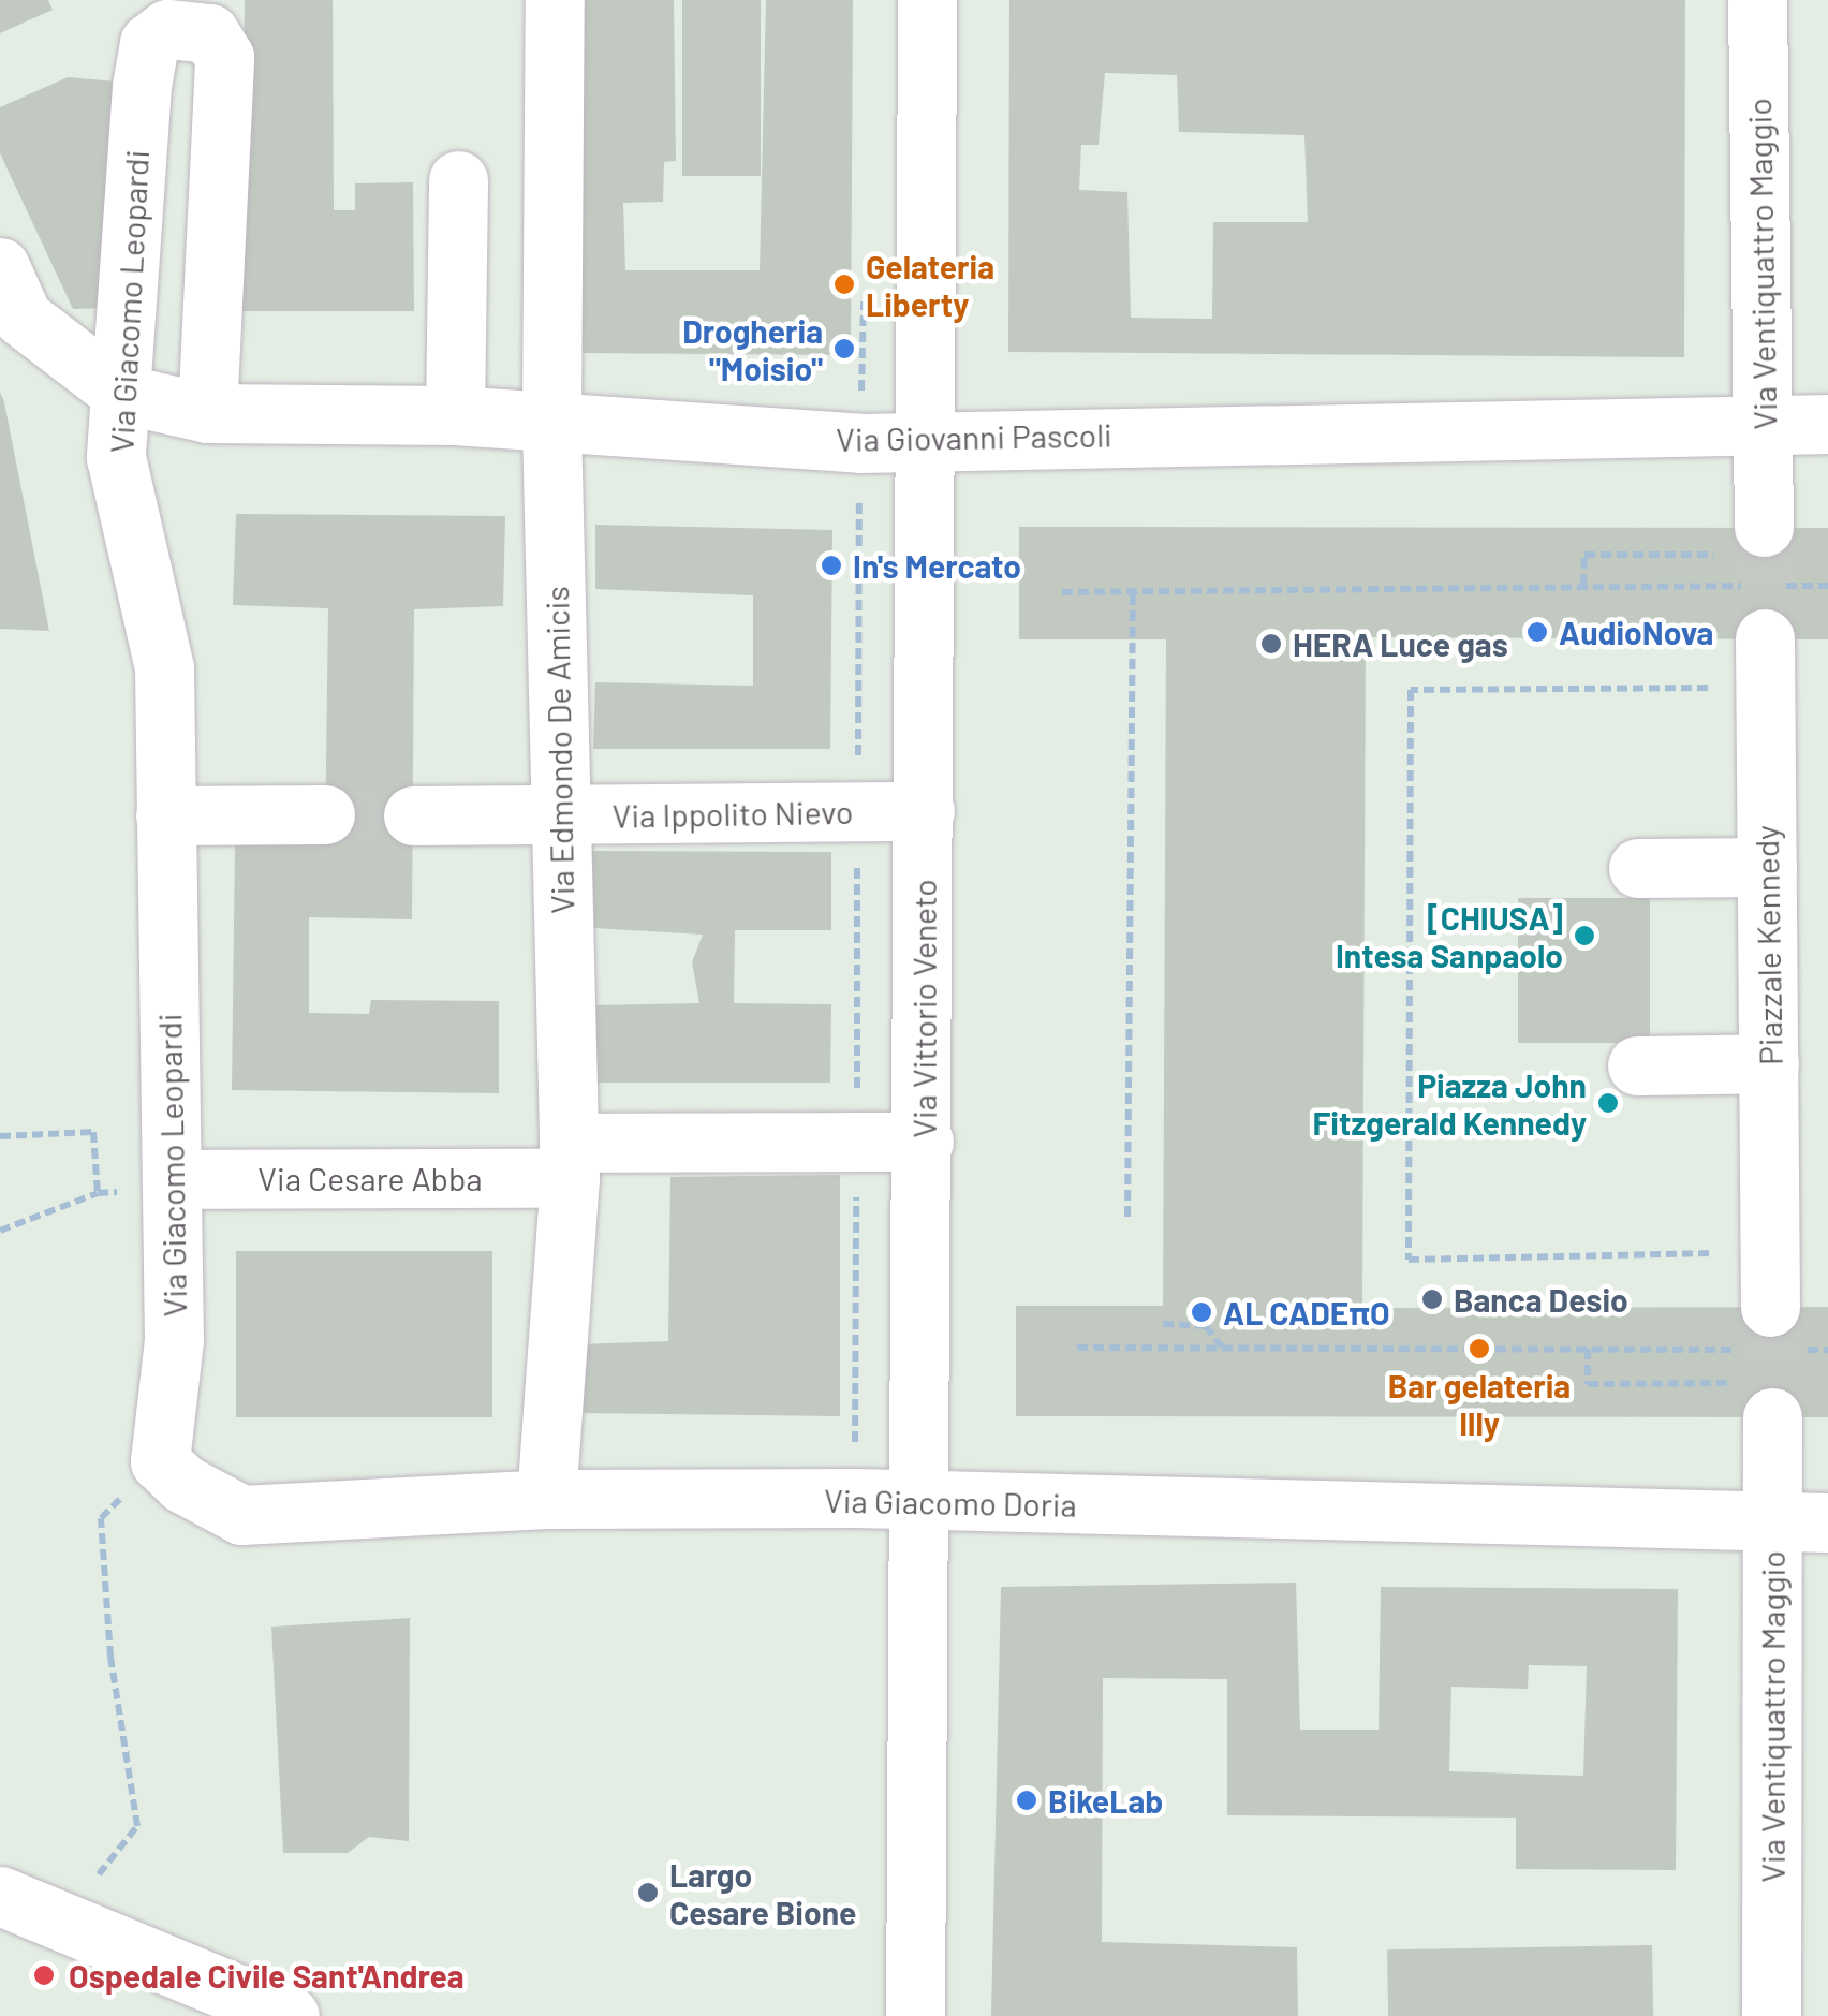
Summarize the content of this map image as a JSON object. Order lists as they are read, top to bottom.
{
  "streets": {
    "street": [
      "Via Ventiquattro Maggio",
      "Via Giacomo Leopardi",
      "Via Giovanni Pascoli",
      "Via Edmondo De Amicis",
      "Via Ippolito Nievo",
      "Piazzale Kennedy",
      "Via Vittorio Veneto",
      "Via Cesare Abba",
      "Via Giacomo Doria"
    ]
  },
  "crossings": [
    ["Via Ventiquattro Maggio", "Via Giovanni Pascoli"],
    ["Via Ventiquattro Maggio", "Via Giacomo Doria"],
    ["Via Giacomo Leopardi", "Via Giovanni Pascoli"],
    ["Via Giacomo Leopardi", "Via Cesare Abba"],
    ["Via Giacomo Leopardi", "Via Giacomo Doria"],
    ["Via Giovanni Pascoli", "Via Edmondo De Amicis"],
    ["Via Giovanni Pascoli", "Via Vittorio Veneto"],
    ["Via Edmondo De Amicis", "Via Ippolito Nievo"],
    ["Via Edmondo De Amicis", "Via Cesare Abba"],
    ["Via Edmondo De Amicis", "Via Giacomo Doria"],
    ["Via Ippolito Nievo", "Via Vittorio Veneto"],
    ["Via Vittorio Veneto", "Via Cesare Abba"],
    ["Via Vittorio Veneto", "Via Giacomo Doria"]
  ],
  "places": [
    "Gelateria Liberty",
    "Drogheria \"Moisio\"",
    "In's Mercato",
    "AudioNova",
    "HERA Luce gas",
    "[CHIUSA] Intesa Sanpaolo",
    "Piazza John Fitzgerald Kennedy",
    "Banca Desio",
    "AL CADEπO",
    "Bar gelateria Illy",
    "BikeLab",
    "Largo Cesare Bione",
    "Ospedale Civile Sant'Andrea"
  ]
}
